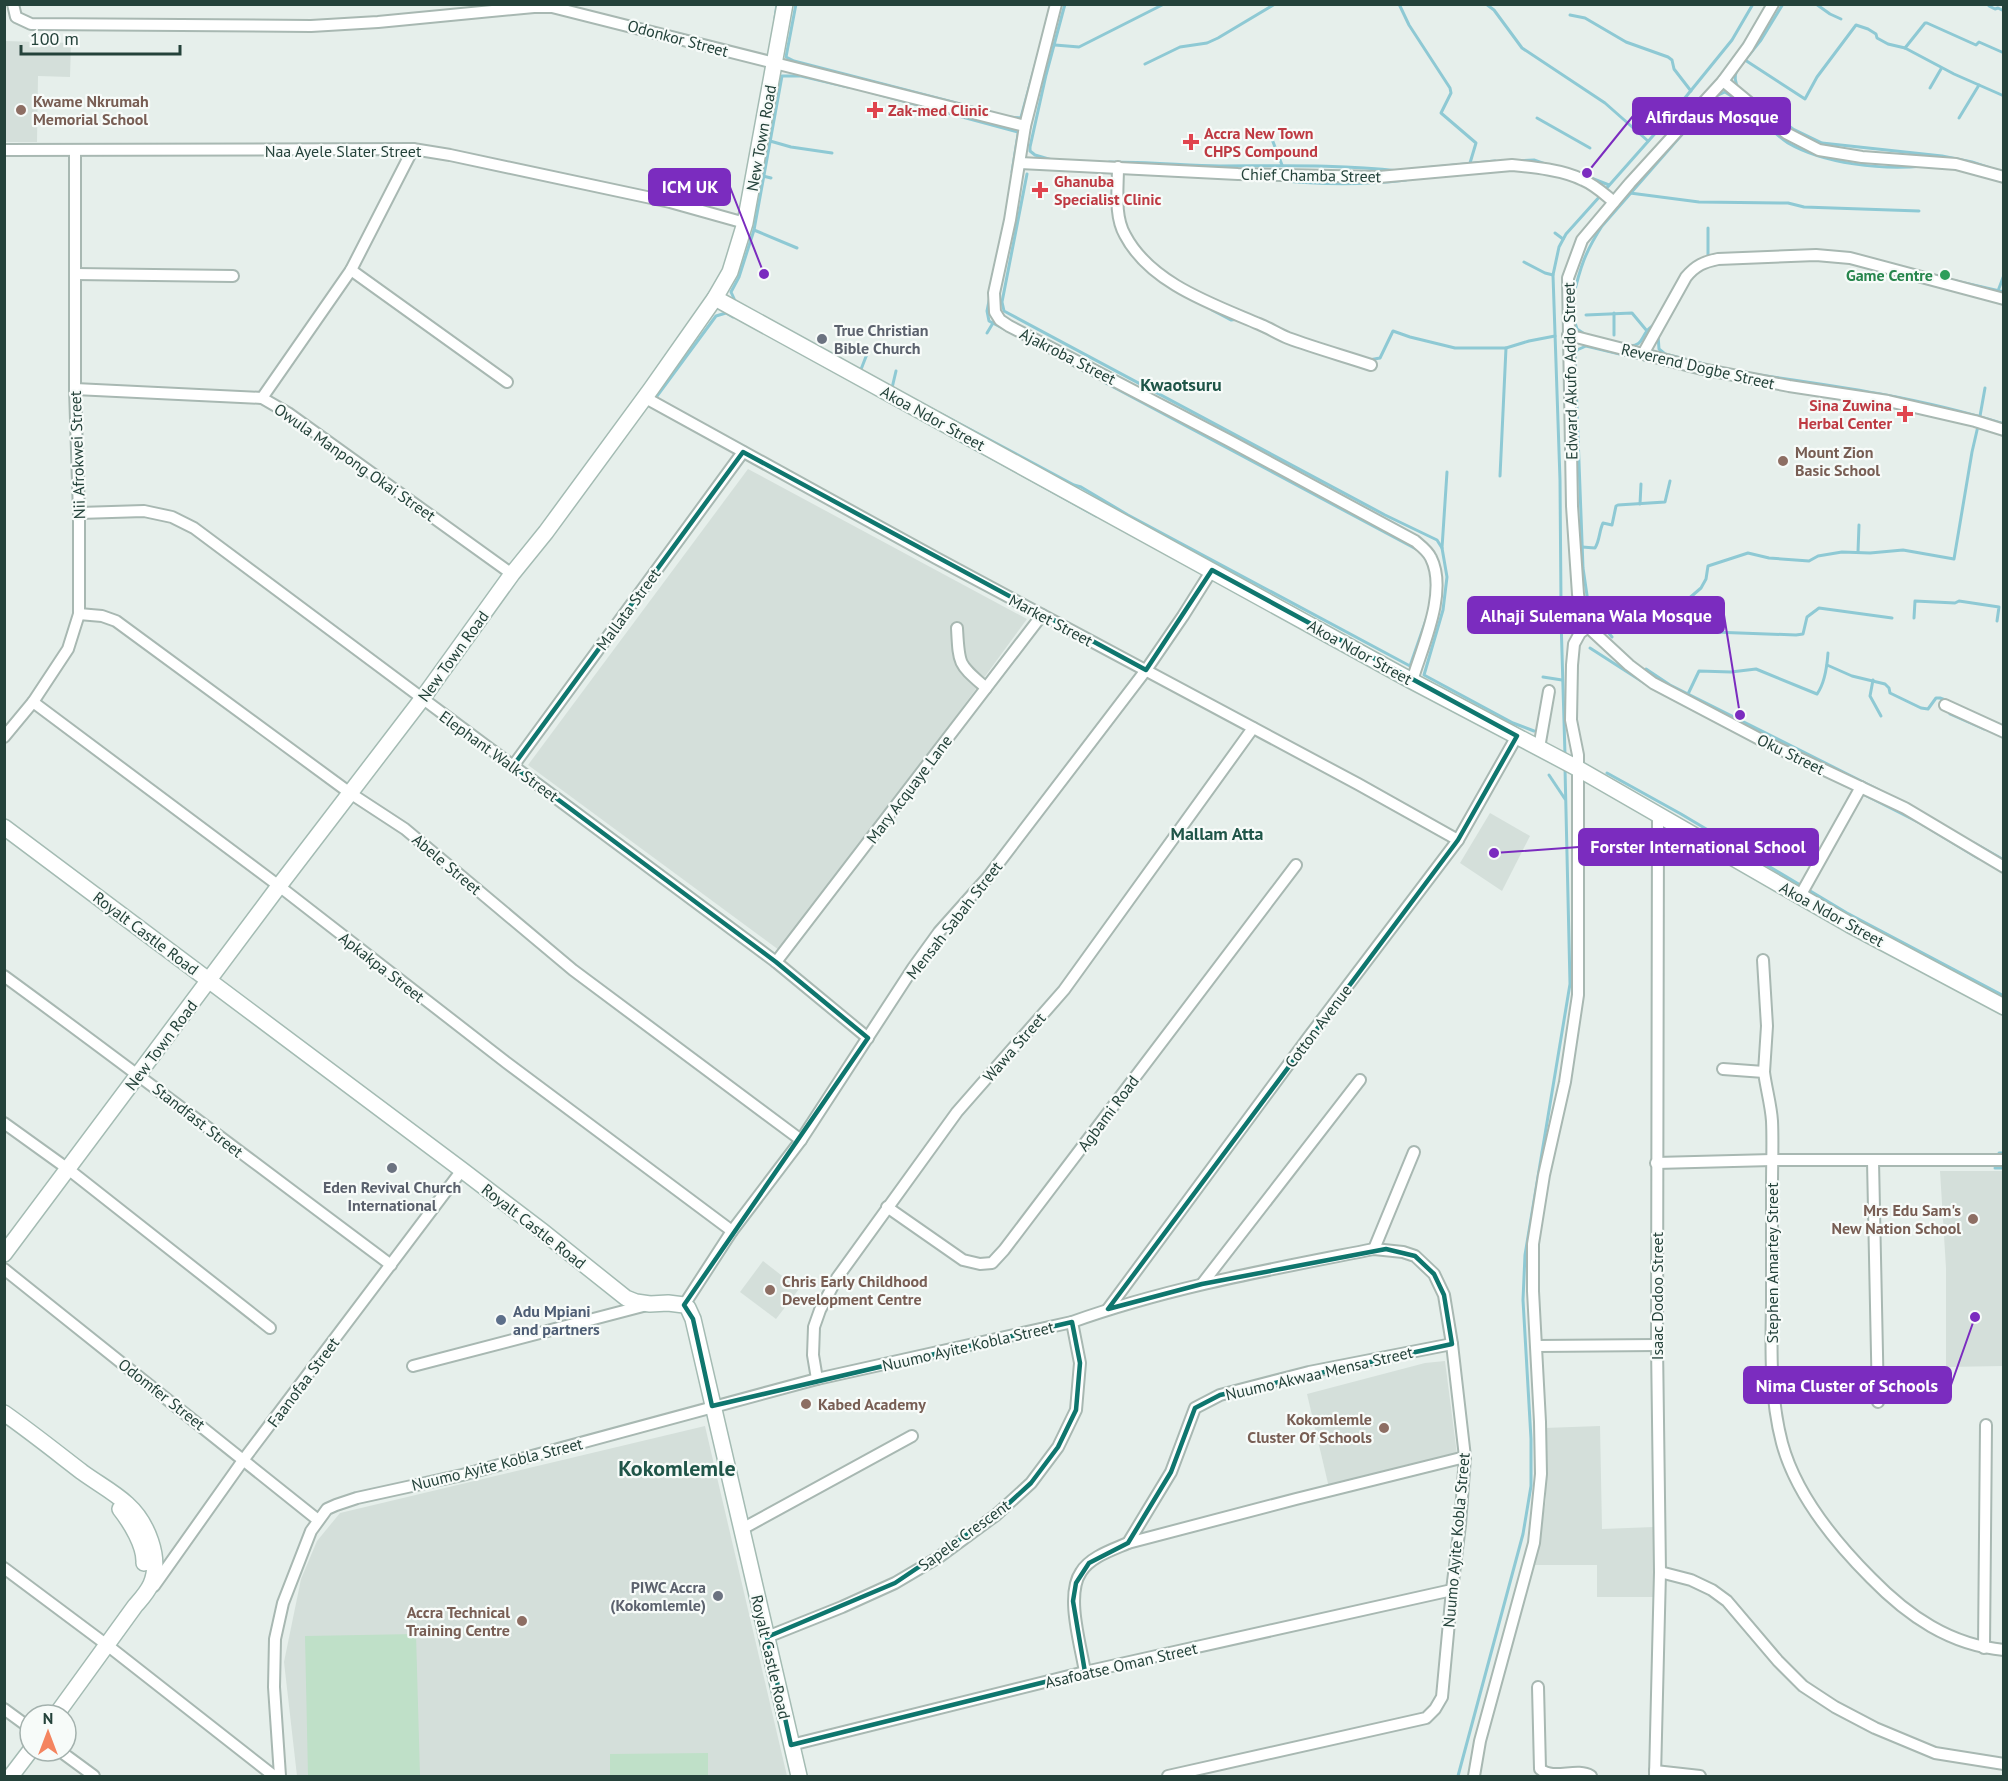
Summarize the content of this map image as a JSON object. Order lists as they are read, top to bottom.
{
  "streets": {
    "street": [
      "Odonkor Street",
      "New Town Road",
      "Naa Ayele Slater Street",
      "Chief Chamba Street",
      "Ajakroba Street",
      "Reverend Dogbe Street",
      "Edward Akufo Addo Street",
      "Akoa Ndor Street",
      "Nii Afrokwei Street",
      "Owula Manpong Okai Street",
      "Mallata Street",
      "Market Street",
      "Oku Street",
      "Elephant Walk Street",
      "Mary Acquaye Lane",
      "Abele Street",
      "Mensah Sabah Street",
      "Royalt Castle Road",
      "Apkakpa Street",
      "Cotton Avenue",
      "Wawa Street",
      "Agbami Road",
      "Standfast Street",
      "Stephen Amartey Street",
      "Isaac Dodoo Street",
      "Nuumo Ayite Kobla Street",
      "Nuumo Akwaa Mensa Street",
      "Faanofaa Street",
      "Odomfer Street",
      "Sapele Crescent",
      "Asafoatse Oman Street"
    ]
  },
  "crossings": [
    ["Odonkor Street", "New Town Road"],
    ["Odonkor Street", "Ajakroba Street"],
    ["New Town Road", "Naa Ayele Slater Street"],
    ["New Town Road", "Akoa Ndor Street"],
    ["New Town Road", "Owula Manpong Okai Street"],
    ["New Town Road", "Market Street"],
    ["New Town Road", "Elephant Walk Street"],
    ["New Town Road", "Abele Street"],
    ["New Town Road", "Royalt Castle Road"],
    ["New Town Road", "Apkakpa Street"],
    ["New Town Road", "Standfast Street"],
    ["Naa Ayele Slater Street", "Nii Afrokwei Street"],
    ["Chief Chamba Street", "Ajakroba Street"],
    ["Chief Chamba Street", "Edward Akufo Addo Street"],
    ["Ajakroba Street", "Akoa Ndor Street"],
    ["Reverend Dogbe Street", "Edward Akufo Addo Street"],
    ["Edward Akufo Addo Street", "Oku Street"],
    ["Akoa Ndor Street", "Mensah Sabah Street"],
    ["Akoa Ndor Street", "Cotton Avenue"],
    ["Akoa Ndor Street", "Isaac Dodoo Street"],
    ["Nii Afrokwei Street", "Owula Manpong Okai Street"],
    ["Nii Afrokwei Street", "Elephant Walk Street"],
    ["Nii Afrokwei Street", "Abele Street"],
    ["Nii Afrokwei Street", "Apkakpa Street"],
    ["Mallata Street", "Market Street"],
    ["Mallata Street", "Elephant Walk Street"],
    ["Market Street", "Mary Acquaye Lane"],
    ["Market Street", "Mensah Sabah Street"],
    ["Market Street", "Cotton Avenue"],
    ["Market Street", "Wawa Street"],
    ["Elephant Walk Street", "Mary Acquaye Lane"],
    ["Elephant Walk Street", "Mensah Sabah Street"],
    ["Abele Street", "Mensah Sabah Street"],
    ["Mensah Sabah Street", "Royalt Castle Road"],
    ["Mensah Sabah Street", "Apkakpa Street"],
    ["Royalt Castle Road", "Nuumo Ayite Kobla Street"],
    ["Royalt Castle Road", "Faanofaa Street"],
    ["Royalt Castle Road", "Sapele Crescent"],
    ["Royalt Castle Road", "Asafoatse Oman Street"],
    ["Cotton Avenue", "Nuumo Ayite Kobla Street"],
    ["Wawa Street", "Agbami Road"],
    ["Wawa Street", "Nuumo Ayite Kobla Street"],
    ["Standfast Street", "Faanofaa Street"],
    ["Nuumo Ayite Kobla Street", "Nuumo Akwaa Mensa Street"],
    ["Nuumo Ayite Kobla Street", "Odomfer Street"],
    ["Nuumo Ayite Kobla Street", "Sapele Crescent"],
    ["Nuumo Ayite Kobla Street", "Asafoatse Oman Street"],
    ["Faanofaa Street", "Odomfer Street"]
  ],
  "districts": ["Kwaotsuru", "Mallam Atta", "Kokomlemle"],
  "places": {
    "other": [
      "Kwame Nkrumah Memorial School",
      "Alfirdaus Mosque",
      "ICM UK",
      "Game Centre",
      "True Christian Bible Church",
      "Mount Zion Basic School",
      "Alhaji Sulemana Wala Mosque",
      "Forster International School",
      "Eden Revival Church International",
      "Mrs Edu Sam's New Nation School",
      "Chris Early Childhood Development Centre",
      "Nima Cluster of Schools",
      "Adu Mpiani and partners",
      "Kabed Academy",
      "Kokomlemle Cluster Of Schools",
      "PIWC Accra (Kokomlemle)",
      "Accra Technical Training Centre"
    ],
    "health": [
      "Zak-med Clinic",
      "Accra New Town CHPS Compound",
      "Ghanuba Specialist Clinic",
      "Sina Zuwina Herbal Center"
    ]
  },
  "scale_bar": "100 m",
  "north": "top"
}
